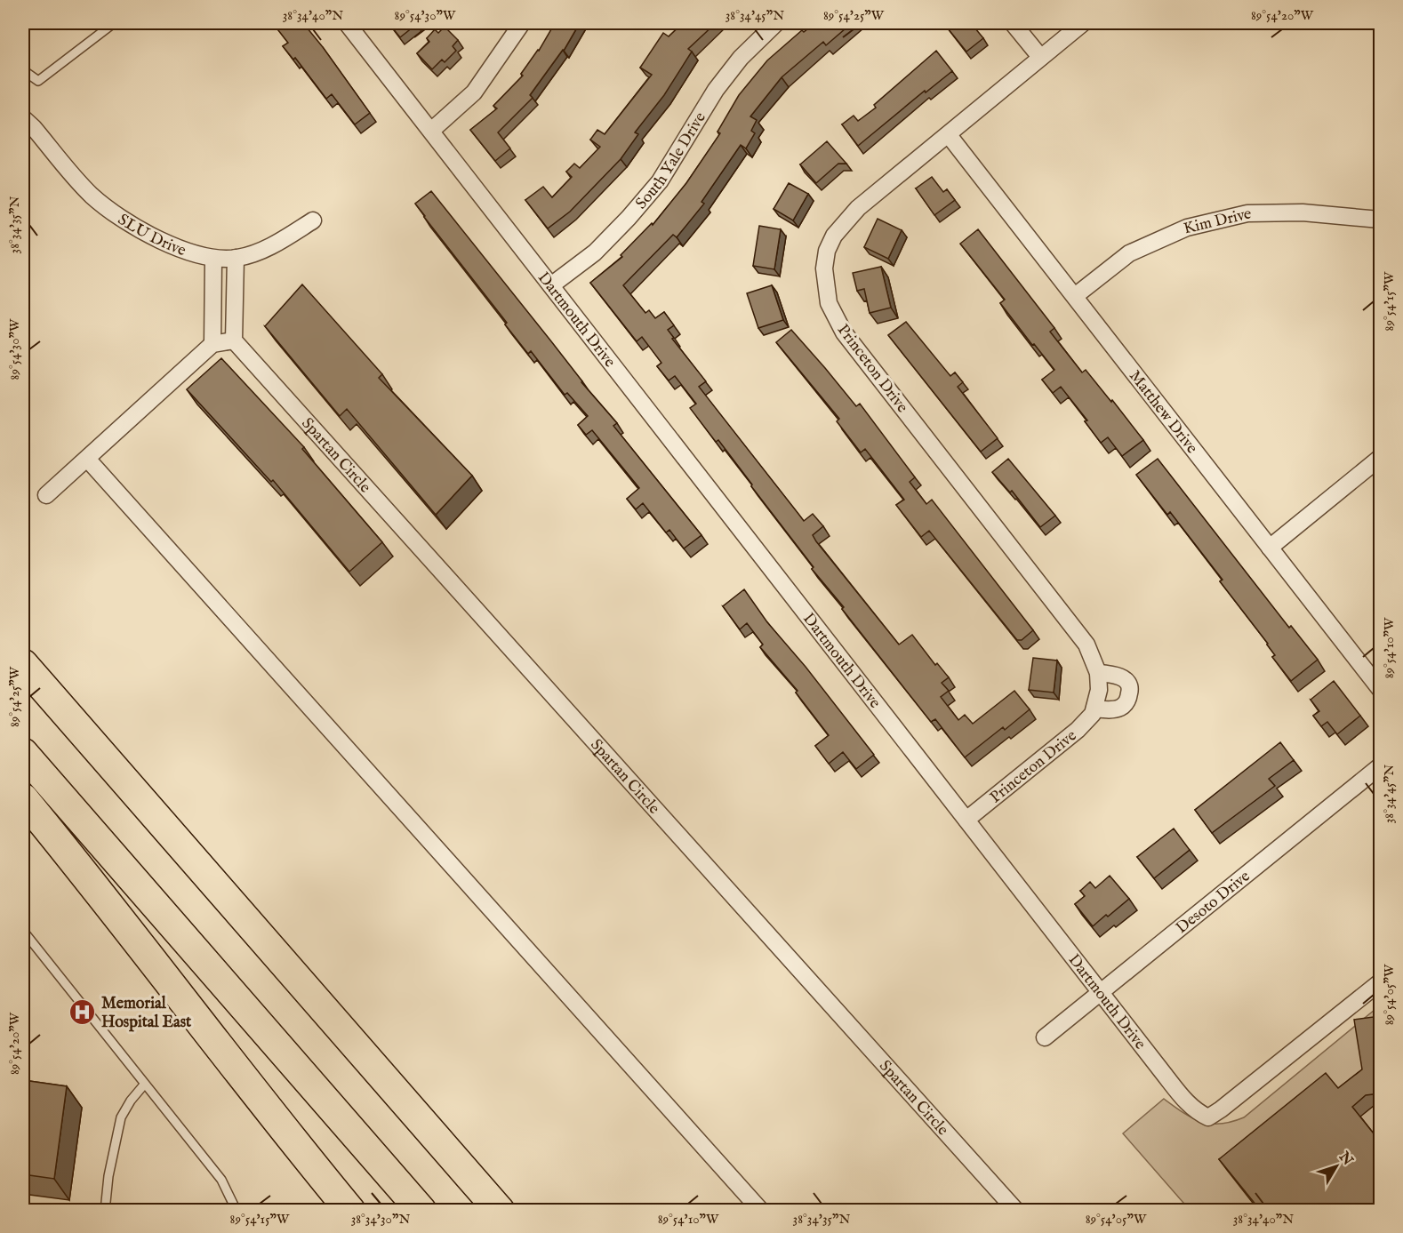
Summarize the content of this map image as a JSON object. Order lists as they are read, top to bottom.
{
  "streets": {
    "street": [
      "South Yale Drive",
      "Kim Drive",
      "SLU Drive",
      "Dartmouth Drive",
      "Princeton Drive",
      "Matthew Drive",
      "Spartan Circle",
      "Desoto Drive"
    ]
  },
  "crossings": [
    ["South Yale Drive", "Dartmouth Drive"],
    ["Kim Drive", "Matthew Drive"],
    ["Dartmouth Drive", "Princeton Drive"],
    ["Dartmouth Drive", "Desoto Drive"],
    ["Princeton Drive", "Matthew Drive"]
  ],
  "places": {
    "hospital": ["Memorial Hospital East"]
  },
  "north": "top right",
  "coordinates": [
    "38°34'40\"N",
    "89°54'30\"W",
    "38°34'45\"N",
    "89°54'25\"W",
    "89°54'20\"W",
    "38°34'35\"N",
    "89°54'15\"W",
    "89°54'10\"W",
    "89°54'05\"W",
    "38°34'30\"N"
  ]
}
